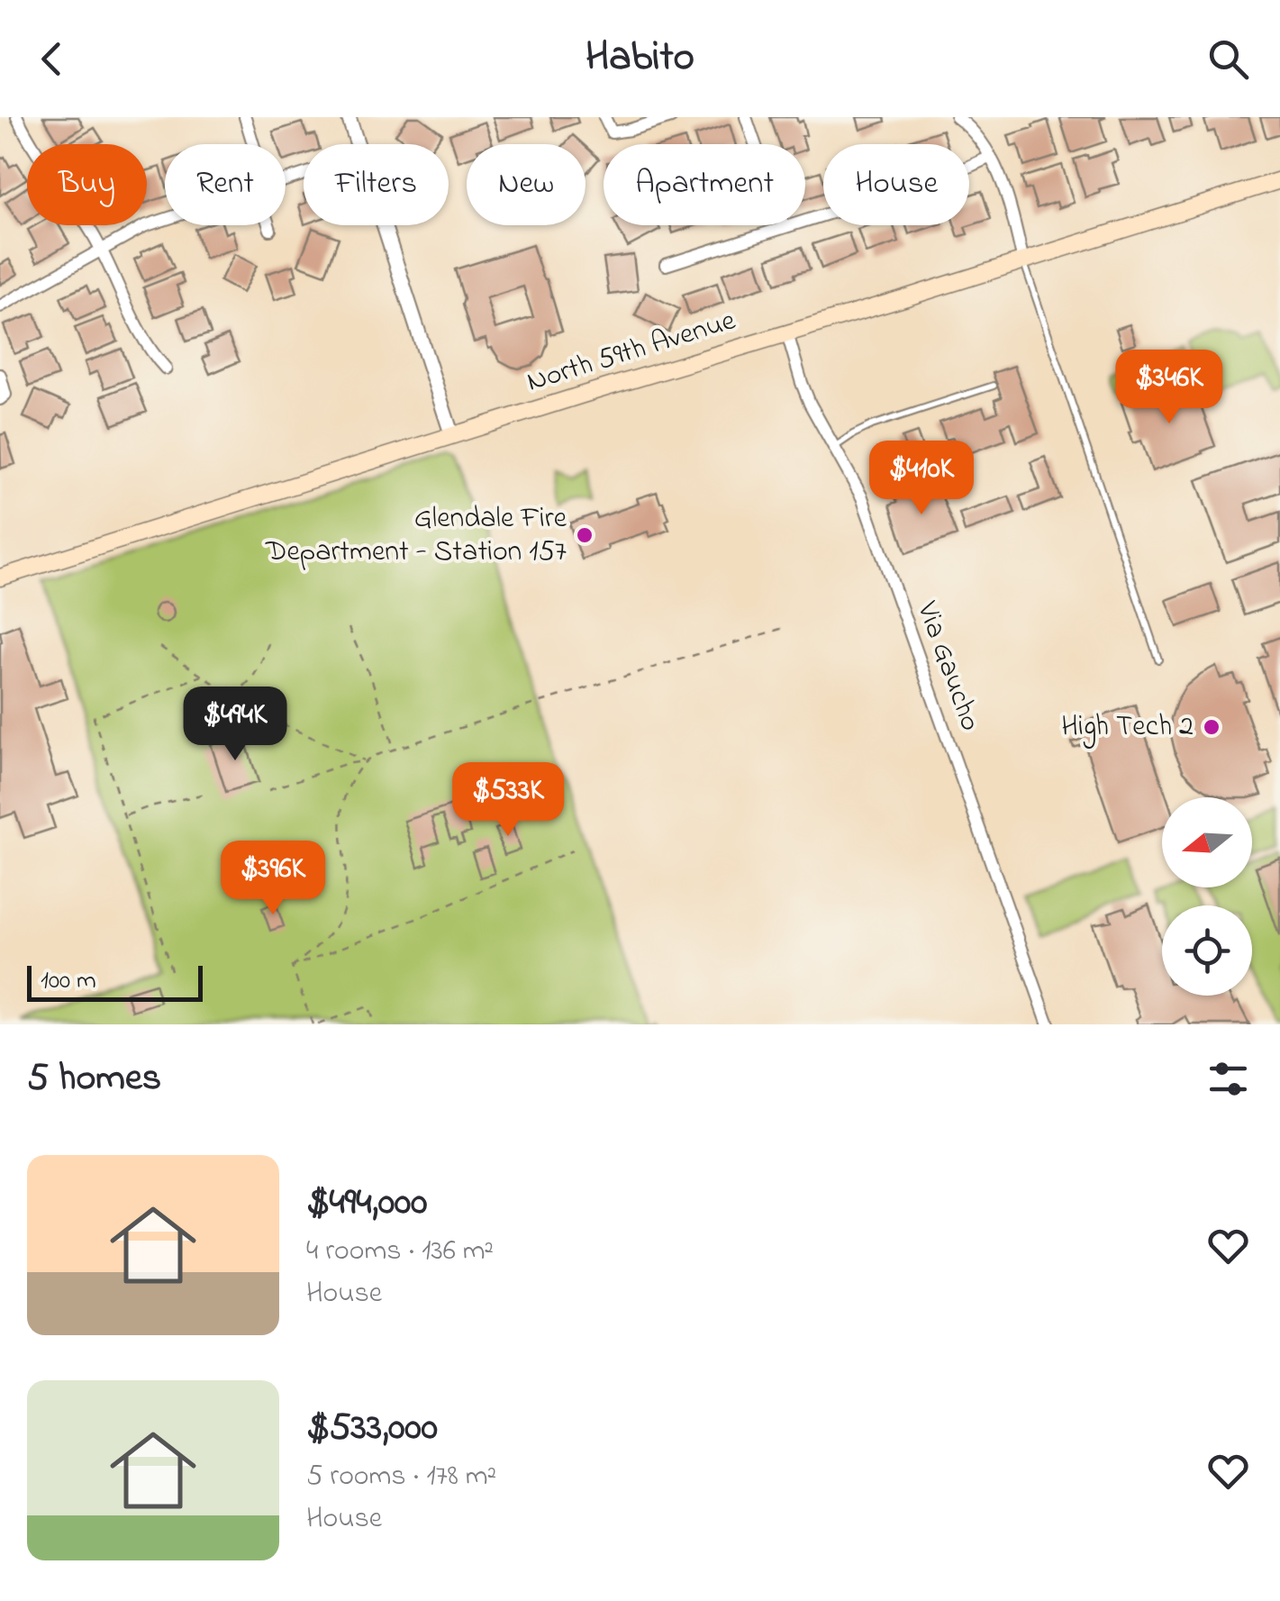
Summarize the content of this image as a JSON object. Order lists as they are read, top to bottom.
{
  "streets": {
    "main road": ["North 59th Avenue"],
    "street": ["Via Gaucho"]
  },
  "crossings": [
    ["North 59th Avenue", "Via Gaucho"]
  ],
  "places": ["Glendale Fire Department - Station 157", "High Tech 2"],
  "scale_bar": "100 m",
  "north": "left",
  "page": {
    "header": "Habito",
    "chip": [
      "Buy",
      "Rent",
      "Filters",
      "New",
      "Apartment",
      "House"
    ],
    "price": [
      "$346K",
      "$410K",
      "$494K",
      "$533K",
      "$396K"
    ],
    "scale": "100 m",
    "heading": "5 homes",
    "list": [
      {
        "name": "$494,000",
        "note": "4 rooms · 136 m² · House"
      },
      {
        "name": "$533,000",
        "note": "5 rooms · 178 m² · House"
      }
    ]
  }
}
